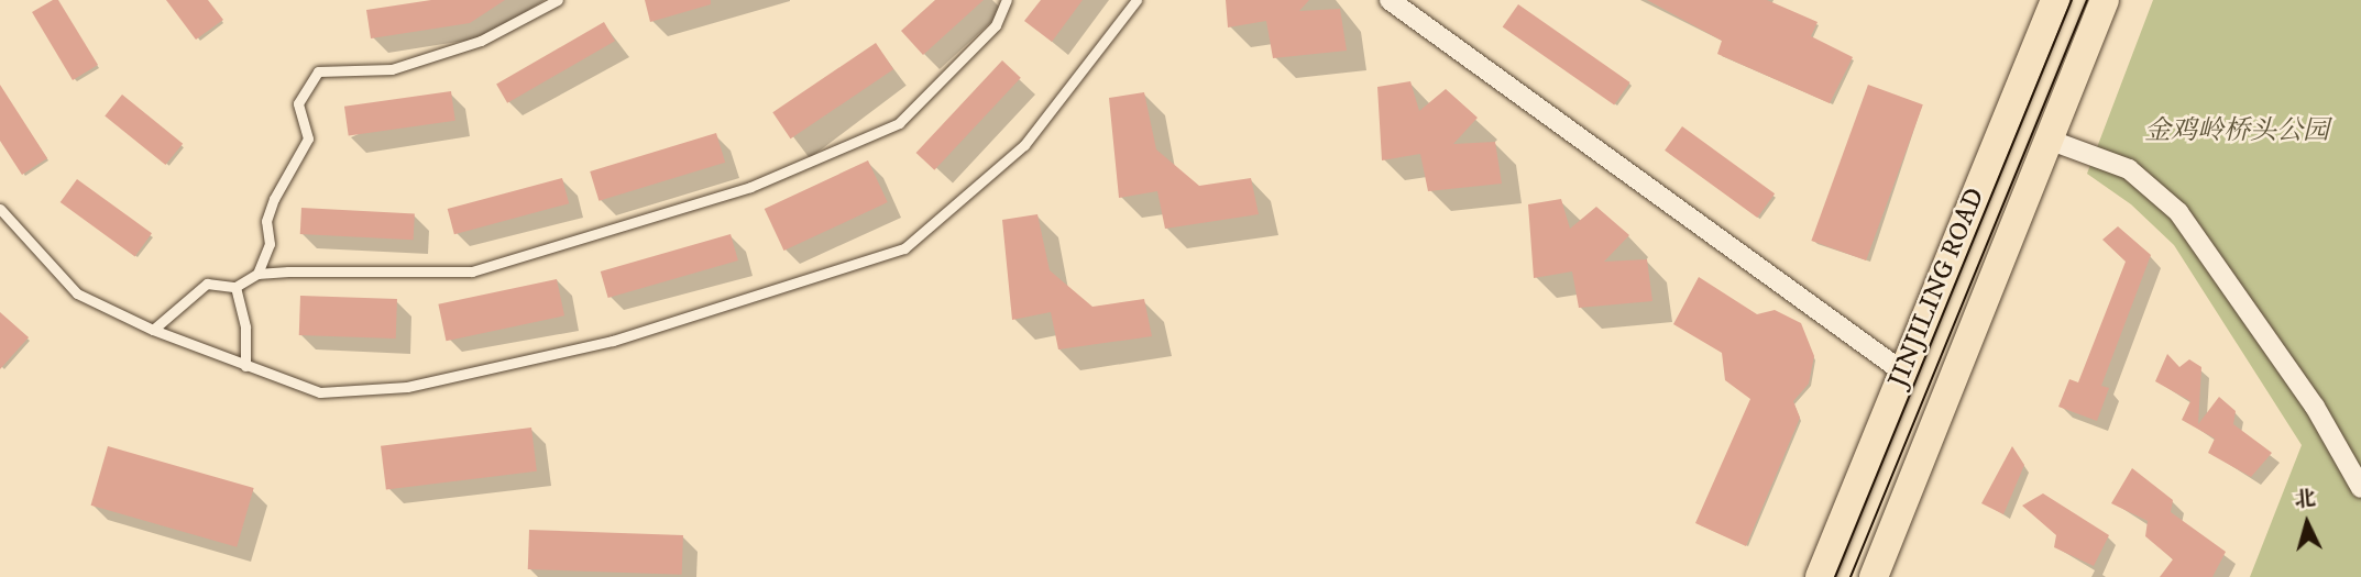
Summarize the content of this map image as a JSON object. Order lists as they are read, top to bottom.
{
  "streets": {
    "main road": ["JINJILING ROAD"]
  },
  "parks": ["金鸡岭桥头公园"],
  "north": "top"
}
